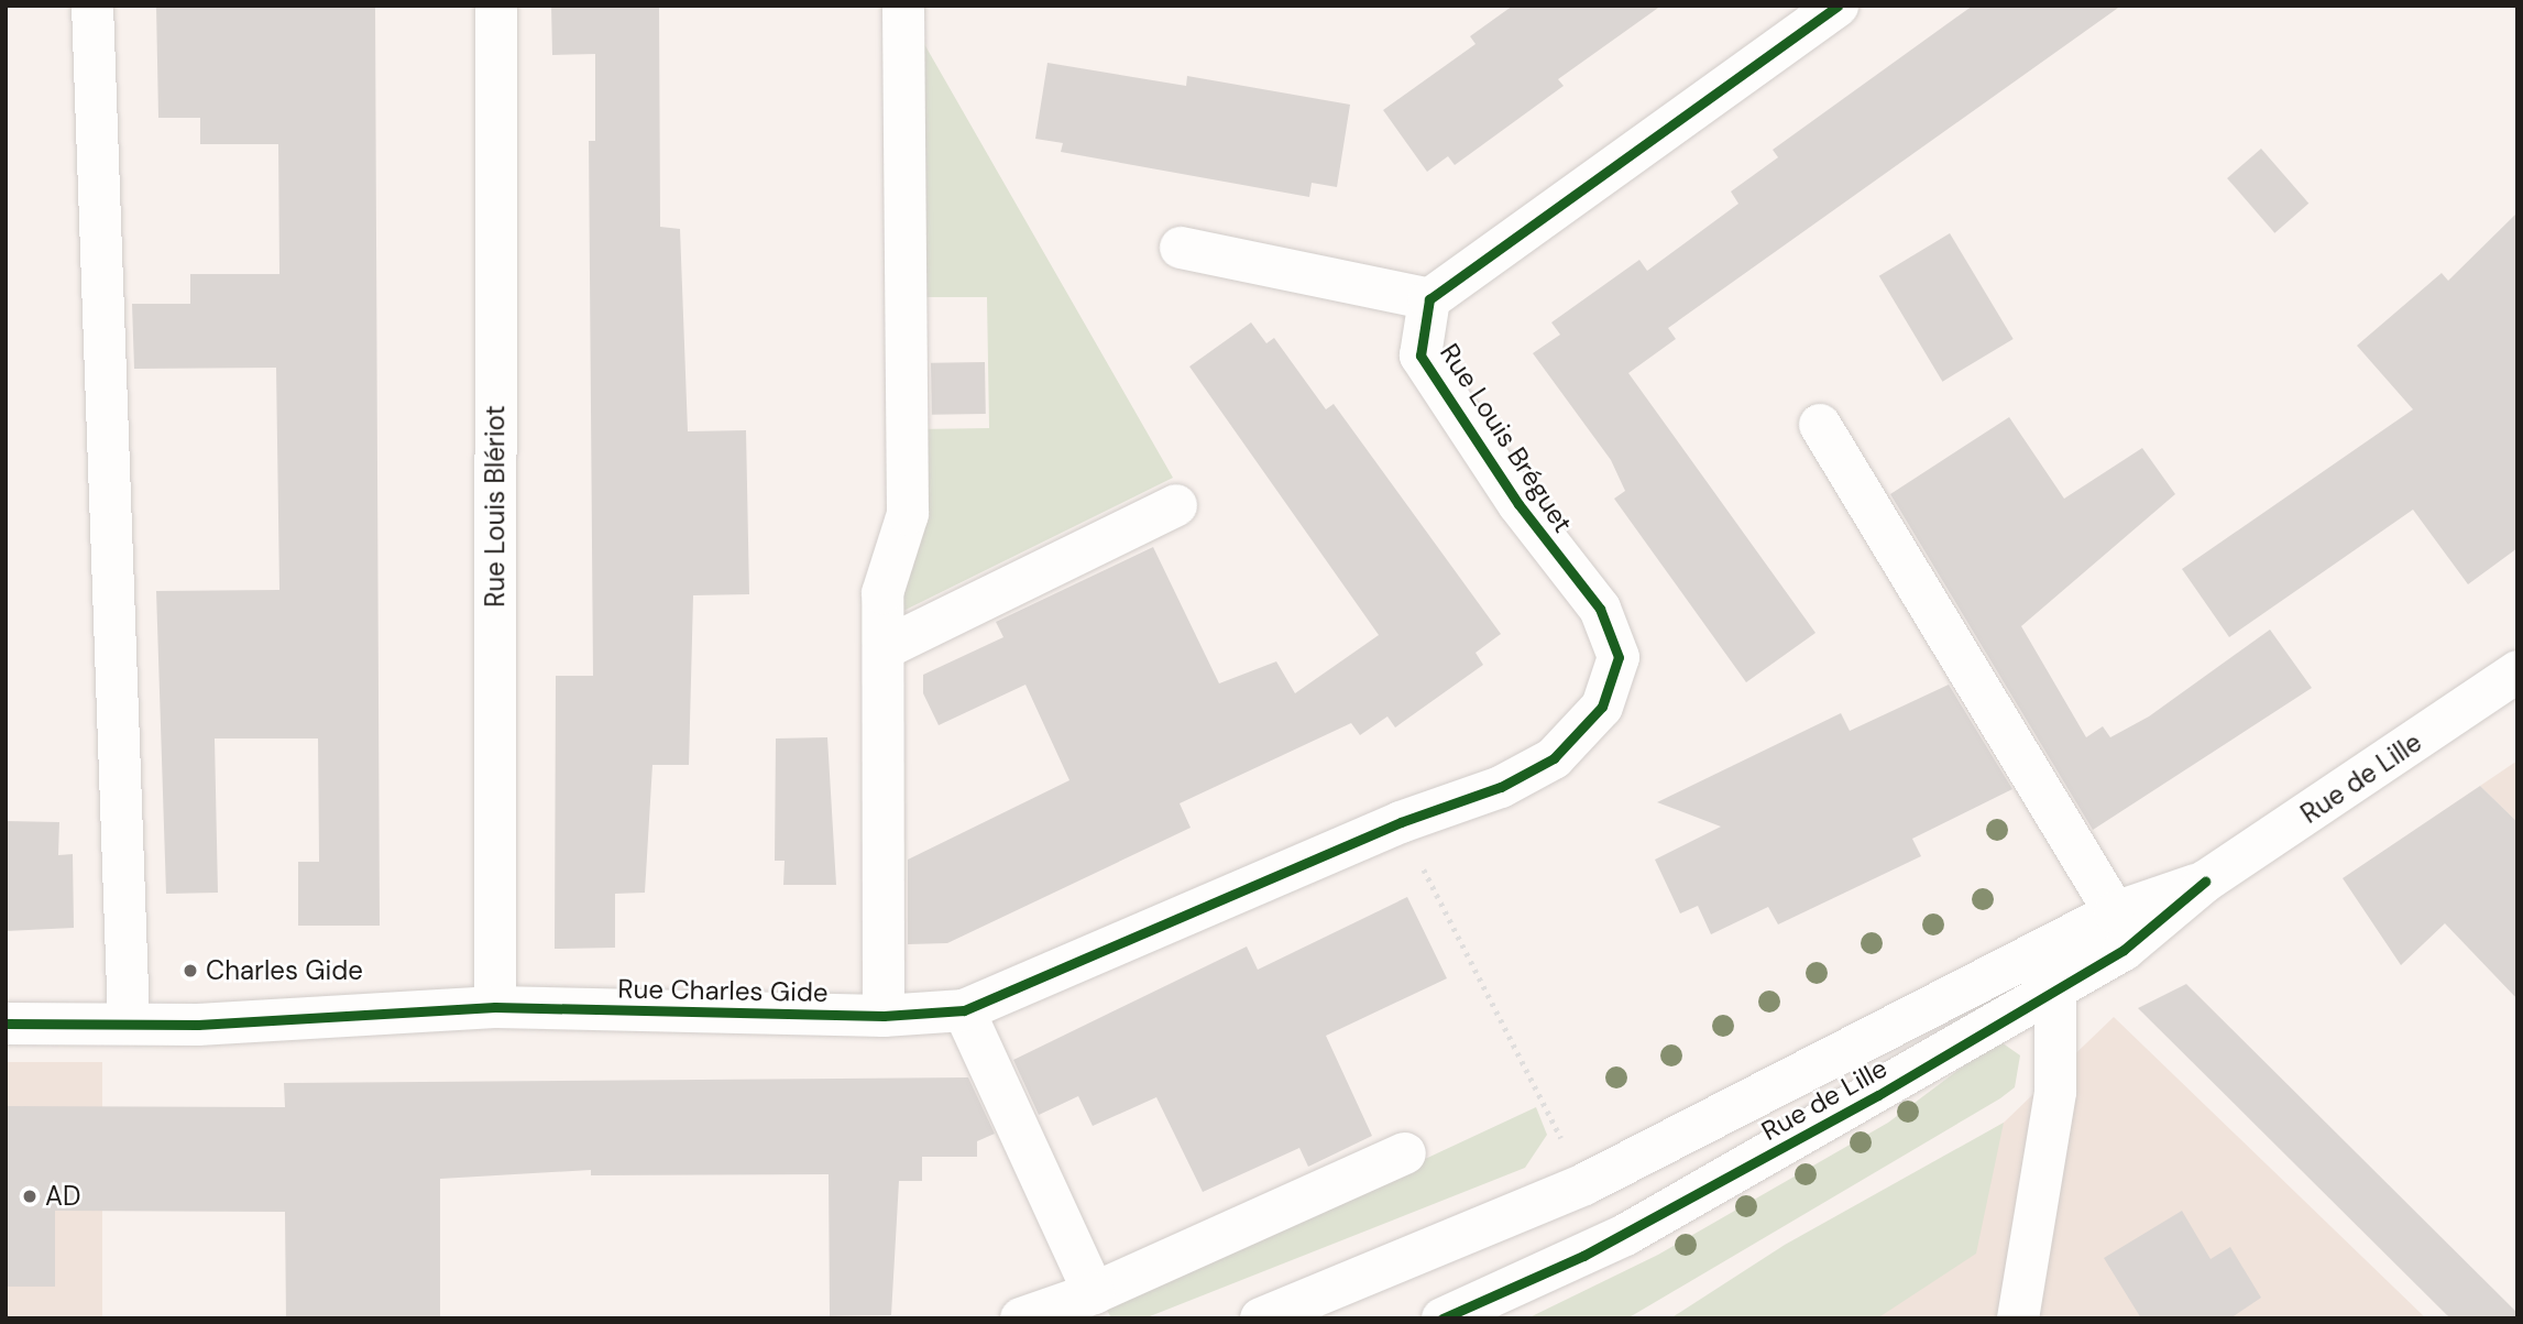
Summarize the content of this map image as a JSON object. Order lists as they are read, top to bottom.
{
  "streets": {
    "street": [
      "Rue Louis Bréguet",
      "Rue Louis Blériot",
      "Rue de Lille",
      "Rue Charles Gide"
    ]
  },
  "crossings": [
    ["Rue Louis Bréguet", "Rue Charles Gide"],
    ["Rue Louis Blériot", "Rue Charles Gide"]
  ],
  "places": ["Charles Gide", "AD"]
}
